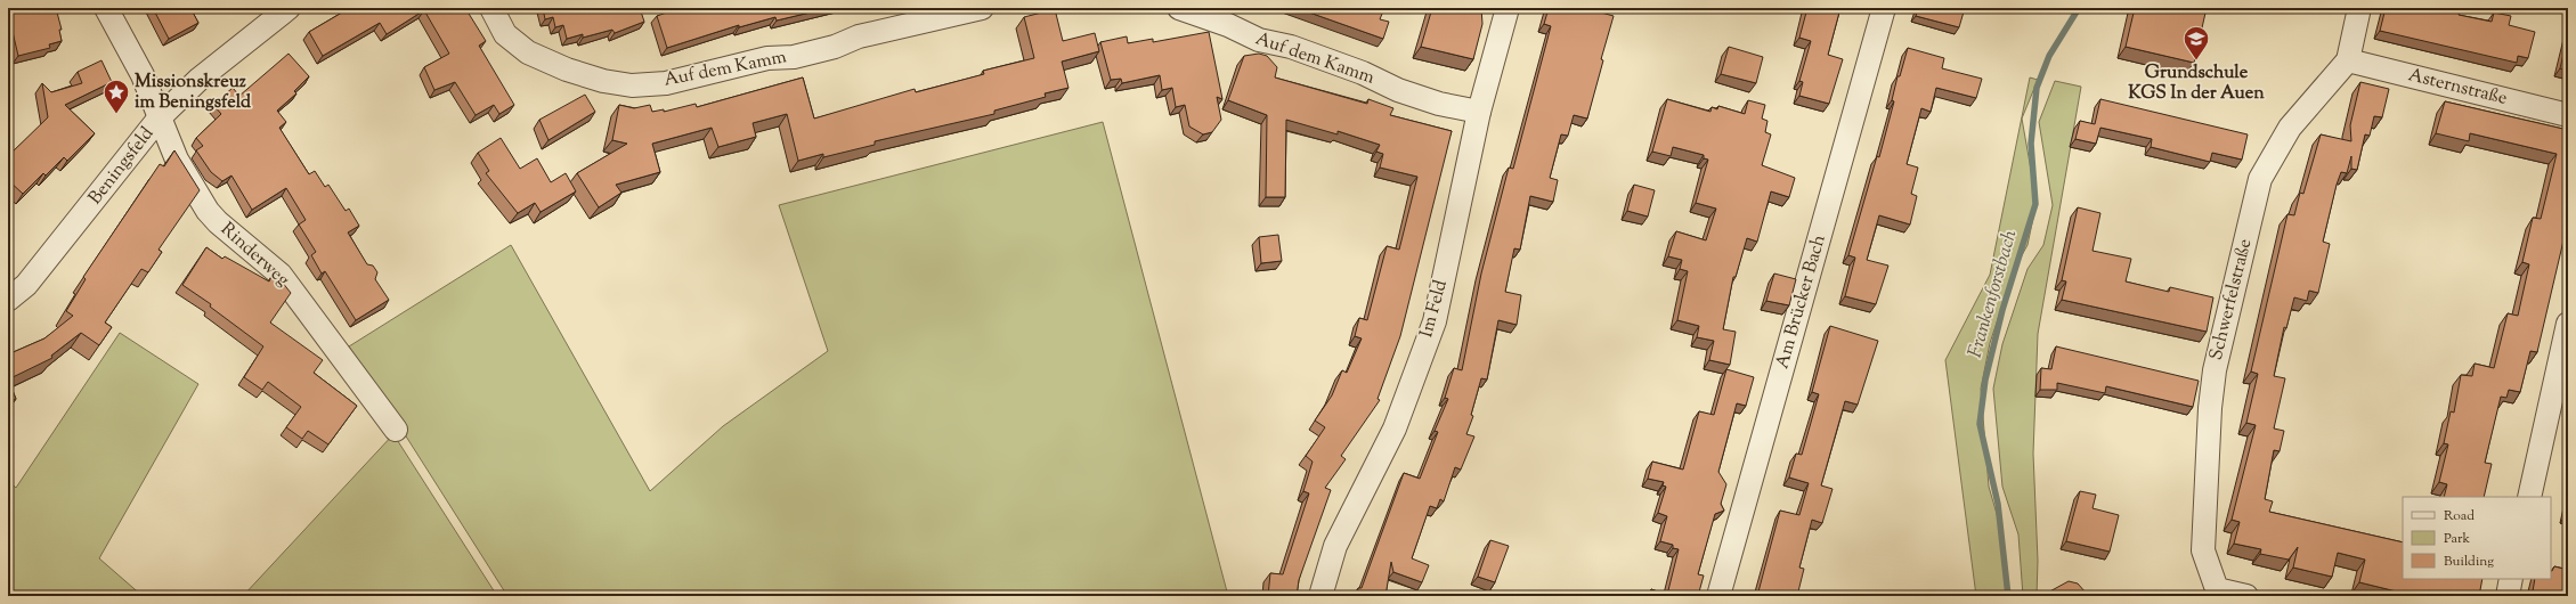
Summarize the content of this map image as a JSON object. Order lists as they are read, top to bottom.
{
  "streets": {
    "street": [
      "Auf dem Kamm",
      "Asternstraße",
      "Beningsfeld",
      "Rinderweg",
      "Schwerfelstraße",
      "Am Brücker Bach",
      "Im Feld"
    ]
  },
  "crossings": [
    ["Auf dem Kamm", "Im Feld"],
    ["Asternstraße", "Schwerfelstraße"],
    ["Beningsfeld", "Rinderweg"]
  ],
  "water": ["Frankenforstbach"],
  "places": {
    "school or university": ["Grundschule KGS In der Auen"],
    "place": ["Missionskreuz im Beningsfeld"]
  },
  "legend": ["Road", "Park", "Building"]
}
